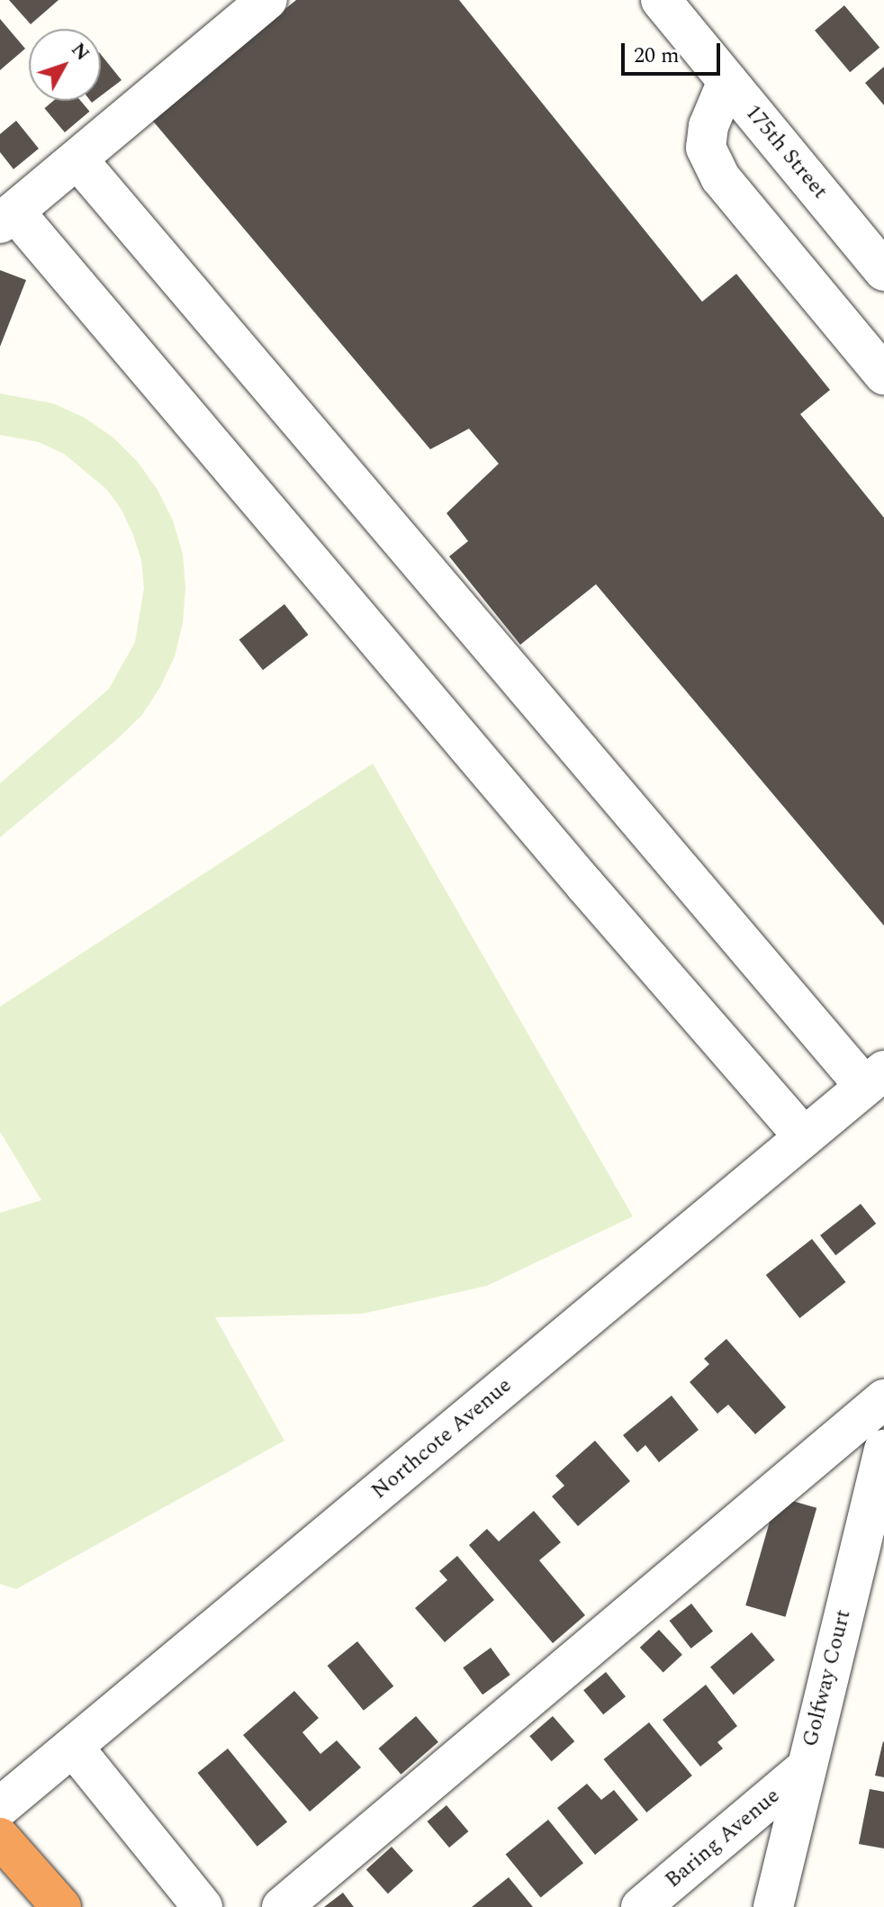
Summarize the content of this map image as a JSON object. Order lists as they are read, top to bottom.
{
  "streets": {
    "street": [
      "175th Street",
      "Northcote Avenue",
      "Golfway Court",
      "Baring Avenue"
    ]
  },
  "crossings": [
    ["Golfway Court", "Baring Avenue"]
  ],
  "scale_bar": "20 m",
  "north": "top right"
}
